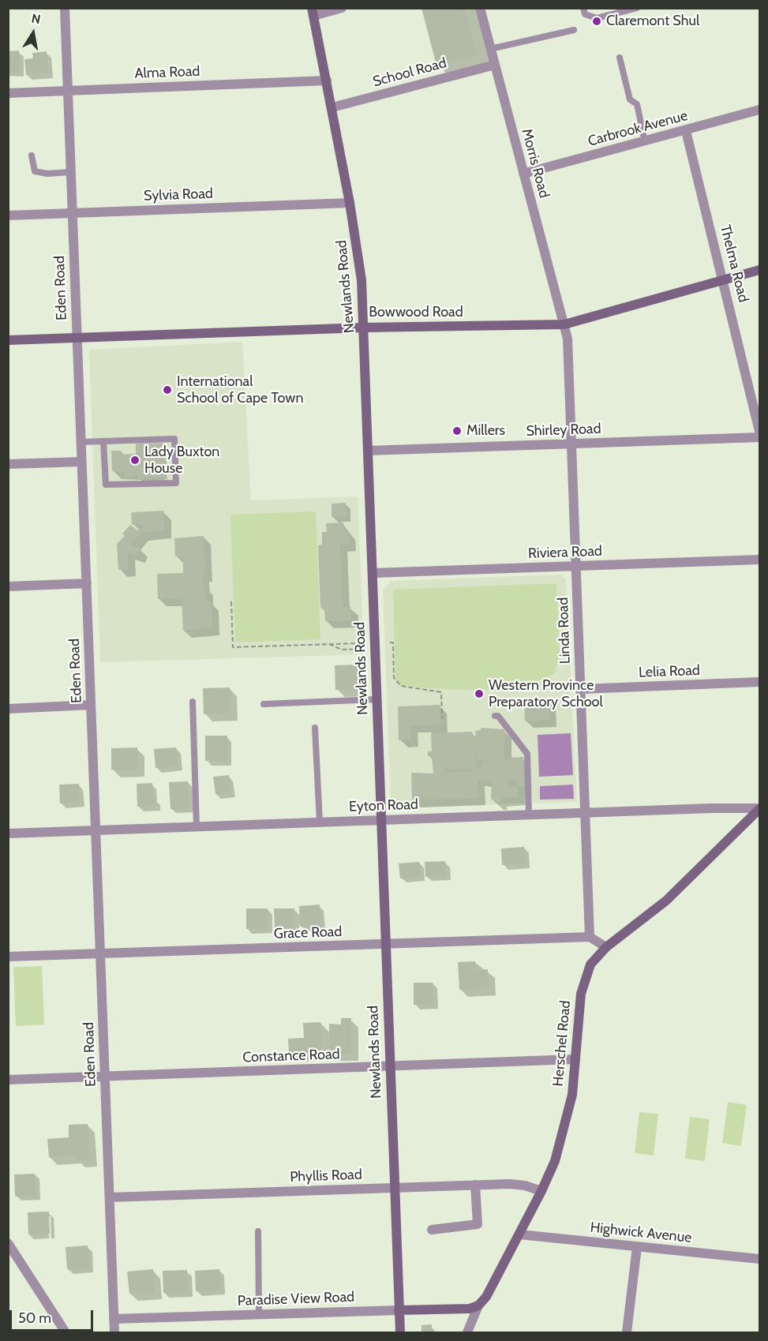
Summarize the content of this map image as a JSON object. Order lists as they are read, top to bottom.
{
  "streets": {
    "street": [
      "Alma Road",
      "School Road",
      "Carbrook Avenue",
      "Morris Road",
      "Sylvia Road",
      "Thelma Road",
      "Newlands Road",
      "Eden Road",
      "Bowwood Road",
      "Shirley Road",
      "Riviera Road",
      "Linda Road",
      "Lelia Road",
      "Eyton Road",
      "Grace Road",
      "Herschel Road",
      "Constance Road",
      "Phyllis Road",
      "Highwick Avenue",
      "Paradise View Road"
    ]
  },
  "crossings": [
    ["Alma Road", "Newlands Road"],
    ["Alma Road", "Eden Road"],
    ["School Road", "Morris Road"],
    ["School Road", "Newlands Road"],
    ["Carbrook Avenue", "Morris Road"],
    ["Carbrook Avenue", "Thelma Road"],
    ["Morris Road", "Bowwood Road"],
    ["Morris Road", "Linda Road"],
    ["Sylvia Road", "Newlands Road"],
    ["Sylvia Road", "Eden Road"],
    ["Thelma Road", "Bowwood Road"],
    ["Newlands Road", "Bowwood Road"],
    ["Newlands Road", "Shirley Road"],
    ["Newlands Road", "Riviera Road"],
    ["Newlands Road", "Eyton Road"],
    ["Newlands Road", "Grace Road"],
    ["Newlands Road", "Constance Road"],
    ["Newlands Road", "Phyllis Road"],
    ["Newlands Road", "Paradise View Road"],
    ["Eden Road", "Bowwood Road"],
    ["Eden Road", "Eyton Road"],
    ["Eden Road", "Grace Road"],
    ["Eden Road", "Constance Road"],
    ["Eden Road", "Phyllis Road"],
    ["Eden Road", "Paradise View Road"],
    ["Bowwood Road", "Linda Road"],
    ["Shirley Road", "Linda Road"],
    ["Riviera Road", "Linda Road"],
    ["Linda Road", "Lelia Road"],
    ["Linda Road", "Eyton Road"],
    ["Linda Road", "Grace Road"],
    ["Eyton Road", "Herschel Road"],
    ["Herschel Road", "Constance Road"],
    ["Herschel Road", "Phyllis Road"],
    ["Herschel Road", "Highwick Avenue"],
    ["Herschel Road", "Paradise View Road"]
  ],
  "places": [
    "Claremont Shul",
    "International School of Cape Town",
    "Millers",
    "Lady Buxton House",
    "Western Province Preparatory School"
  ],
  "scale_bar": "50 m",
  "north": "top"
}
